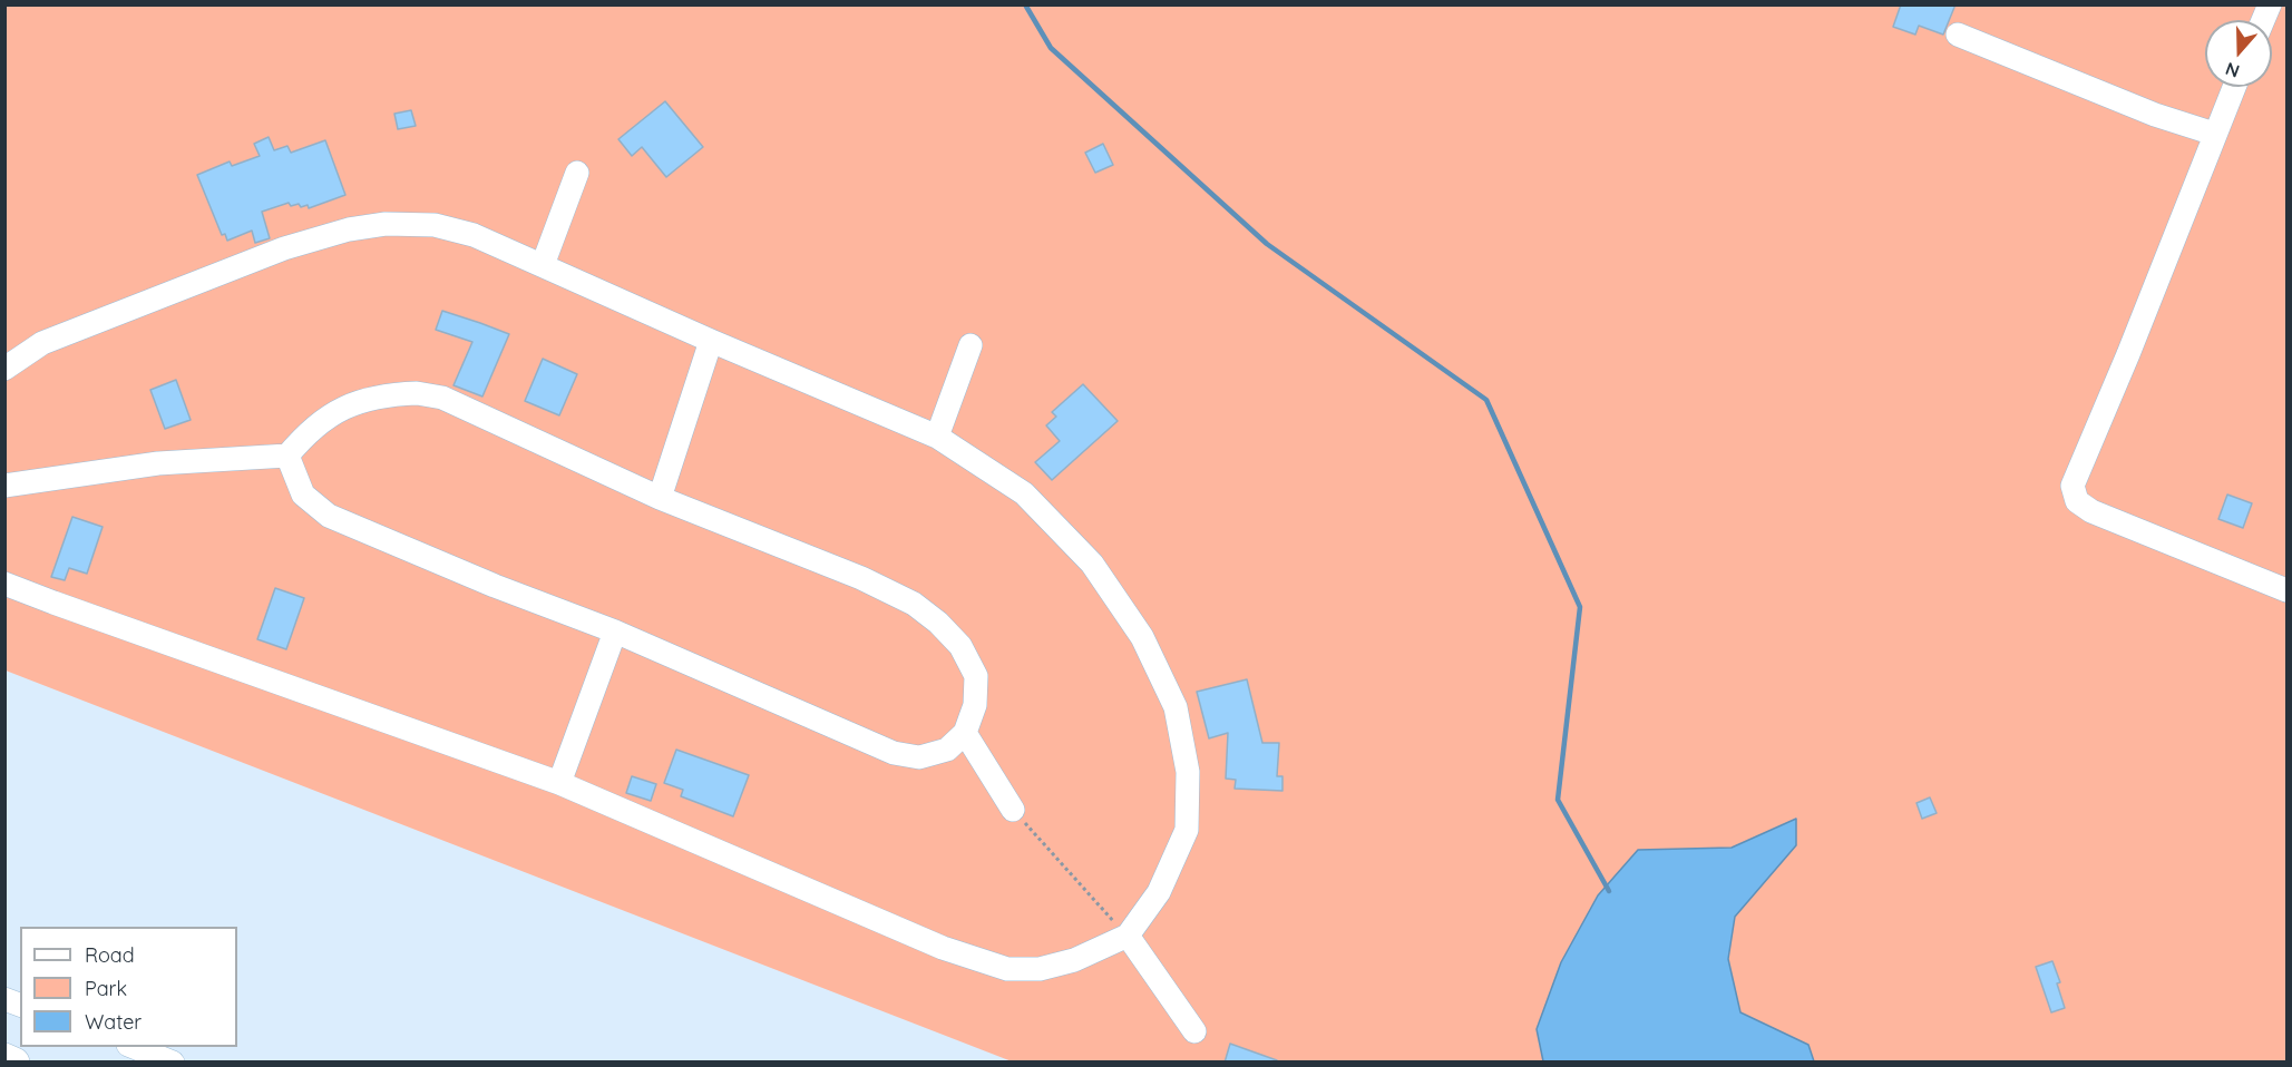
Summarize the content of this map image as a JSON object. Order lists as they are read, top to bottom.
{
  "legend": ["Road", "Park", "Water"],
  "north": "bottom"
}
